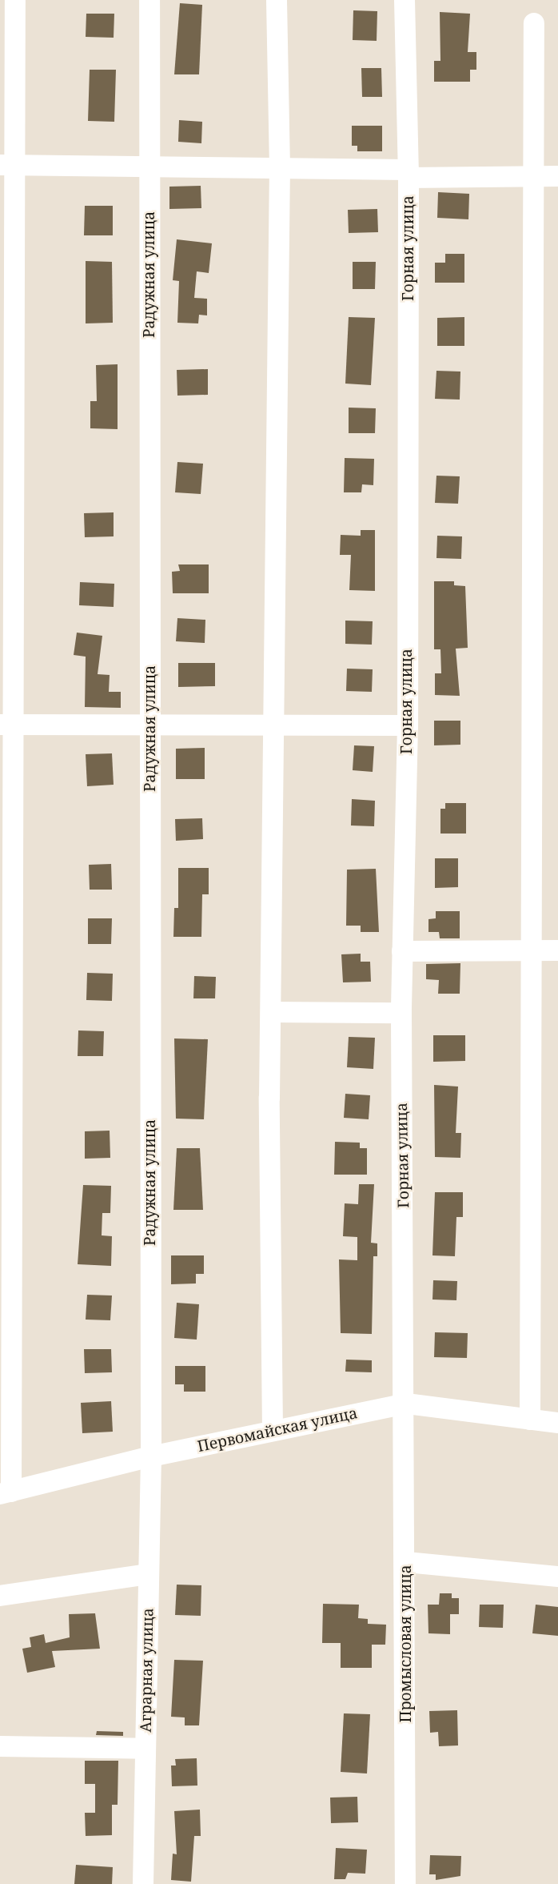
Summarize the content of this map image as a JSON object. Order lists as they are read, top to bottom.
{
  "streets": {
    "street": [
      "Горная улица",
      "Радужная улица",
      "Первомайская улица",
      "Промысловая улица",
      "Аграрная улица"
    ]
  },
  "crossings": [
    ["Горная улица", "Первомайская улица"],
    ["Горная улица", "Промысловая улица"],
    ["Радужная улица", "Первомайская улица"],
    ["Радужная улица", "Аграрная улица"],
    ["Первомайская улица", "Промысловая улица"],
    ["Первомайская улица", "Аграрная улица"]
  ]
}
